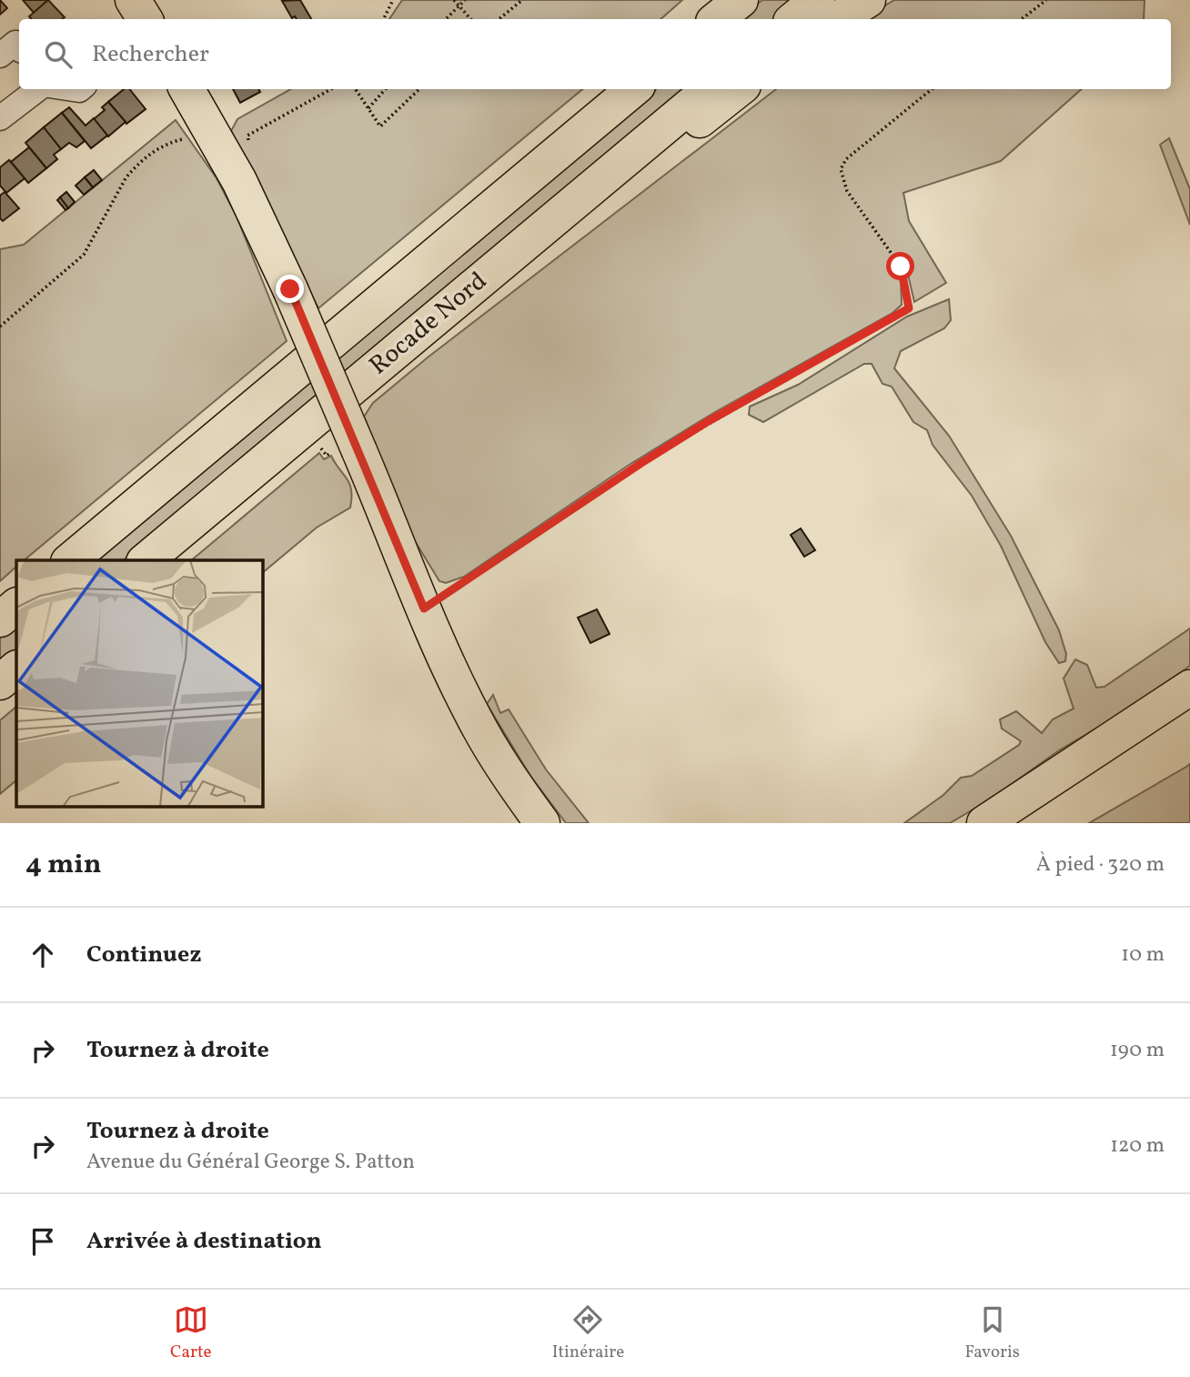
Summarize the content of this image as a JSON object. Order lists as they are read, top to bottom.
{
  "streets": {
    "main road": ["Rocade Nord"]
  },
  "page": {
    "search": "Rechercher",
    "heading": ["4 min", "À pied · 320 m"],
    "list": [
      ["Continuez", "10 m"],
      ["Tournez à droite", "190 m"],
      ["Tournez à droite", "Avenue du Général George S. Patton", "120 m"],
      "Arrivée à destination"
    ],
    "nav": ["Carte", "Itinéraire", "Favoris"]
  }
}
